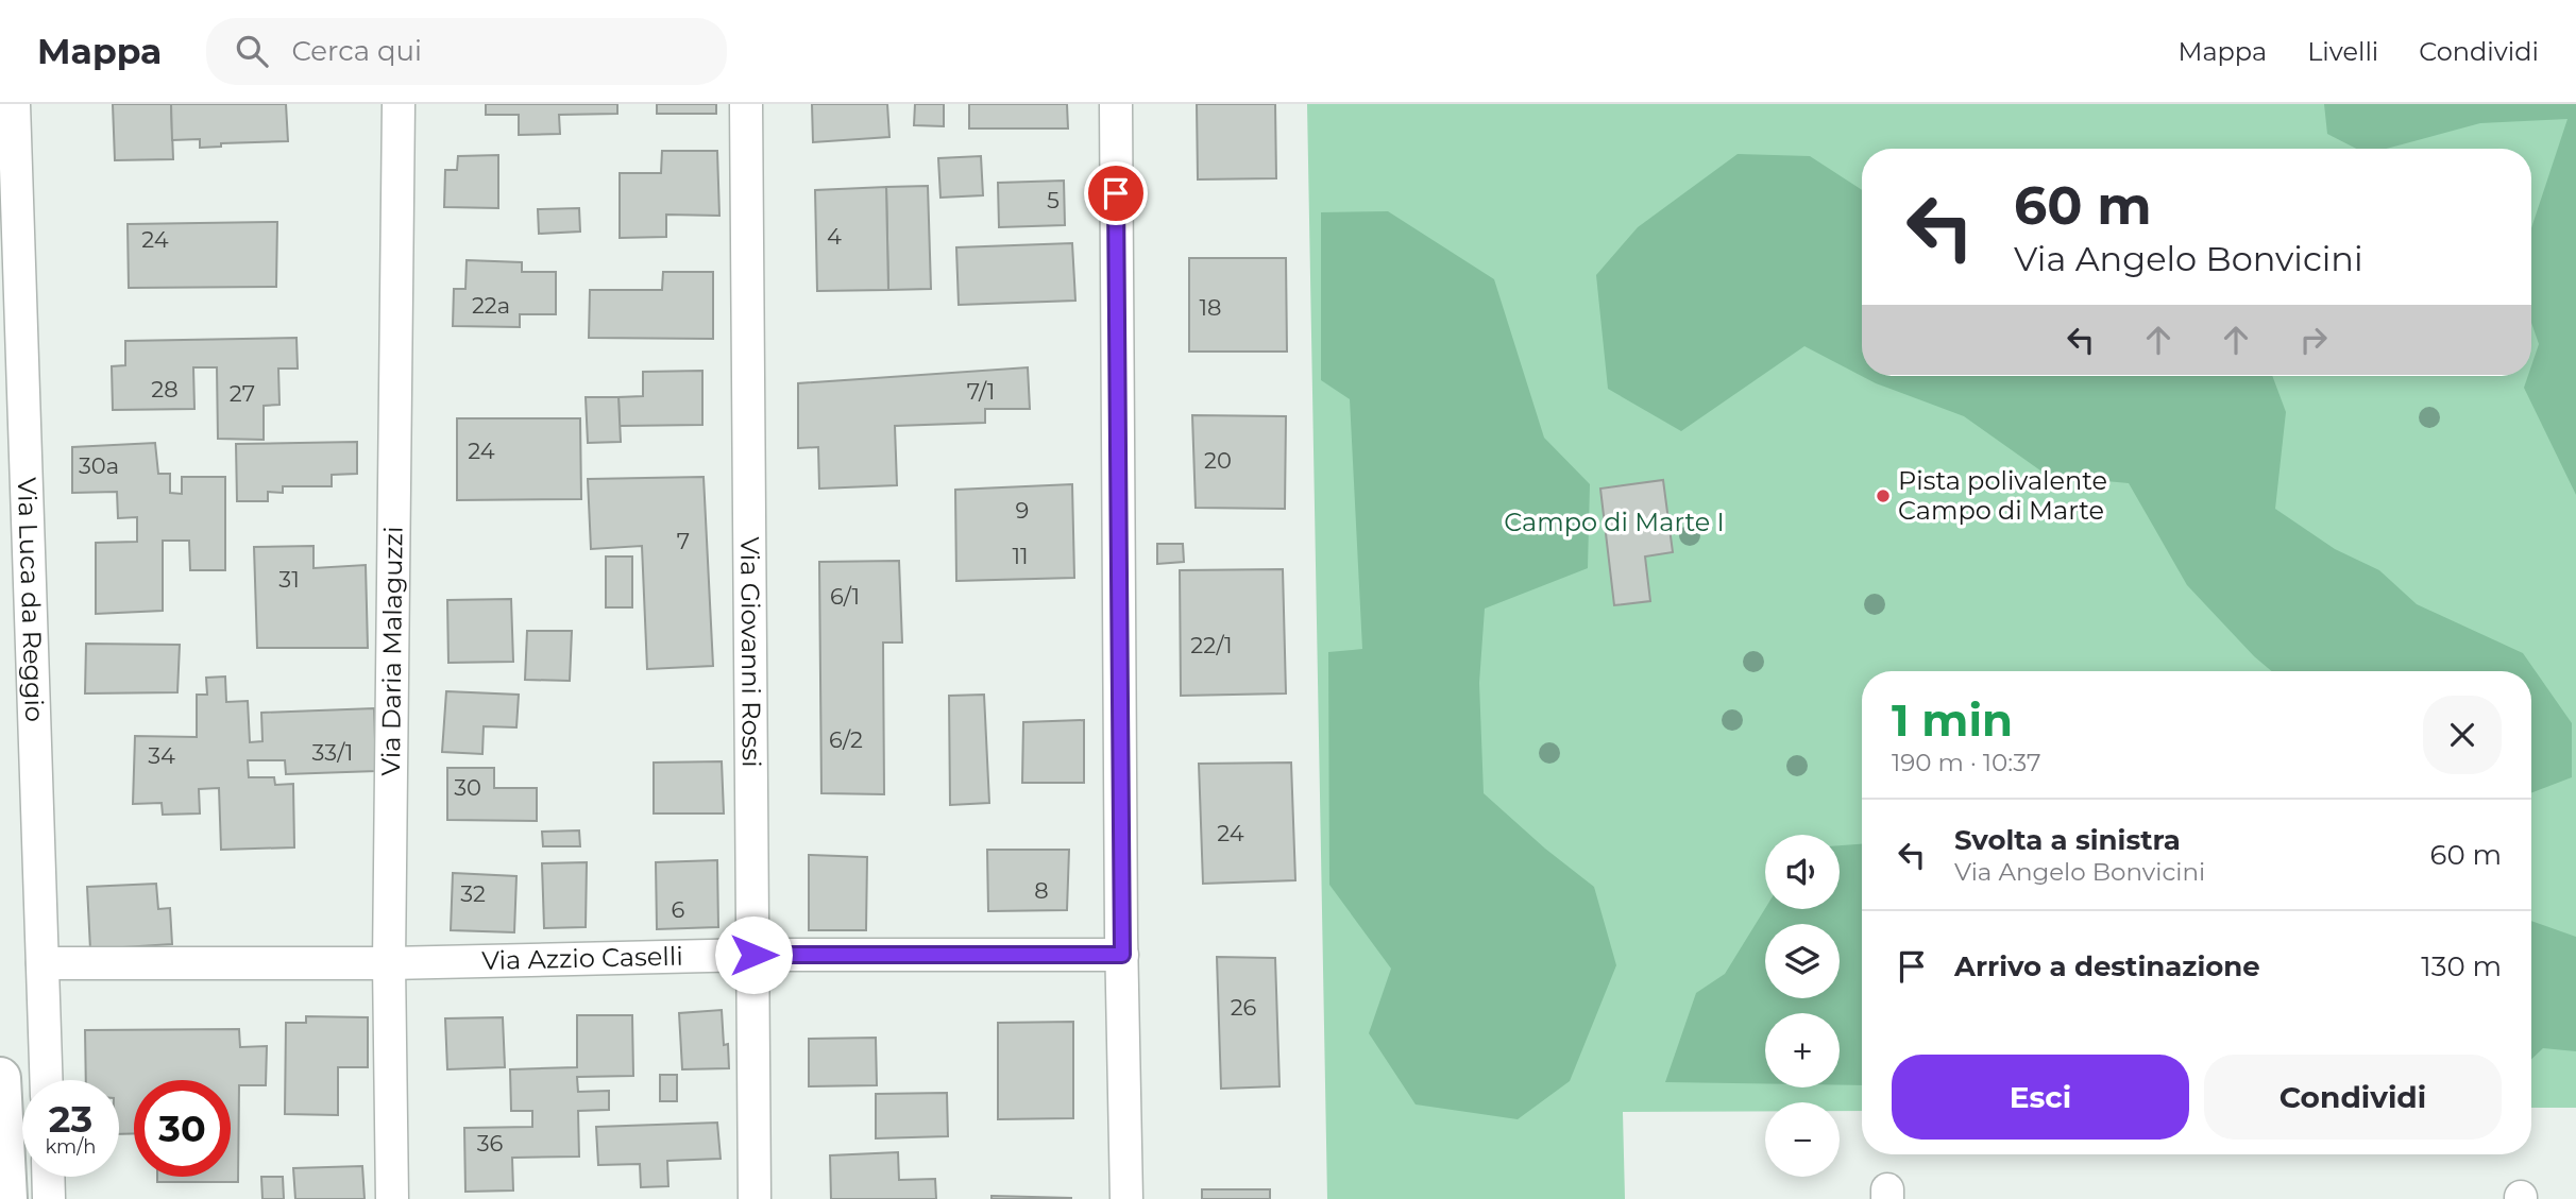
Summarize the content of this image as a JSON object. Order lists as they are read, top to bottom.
{
  "streets": {
    "street": [
      "Via Luca da Reggio",
      "Via Daria Malaguzzi",
      "Via Giovanni Rossi",
      "Via Azzio Caselli"
    ]
  },
  "crossings": [
    ["Via Luca da Reggio", "Via Azzio Caselli"],
    ["Via Daria Malaguzzi", "Via Azzio Caselli"],
    ["Via Giovanni Rossi", "Via Azzio Caselli"]
  ],
  "parks": ["Campo di Marte I"],
  "places": ["Pista polivalente Campo di Marte"],
  "house_numbers": [
    "5",
    "4",
    "24",
    "22a",
    "18",
    "28",
    "7/1",
    "27",
    "24",
    "20",
    "30a",
    "9",
    "7",
    "11",
    "31",
    "6/1",
    "22/1",
    "6/2",
    "33/1",
    "34",
    "30",
    "24",
    "8",
    "32",
    "6",
    "26",
    "36"
  ],
  "page": {
    "header": "Mappa",
    "search": "Cerca qui",
    "nav": ["Mappa", "Livelli", "Condividi"],
    "turn": ["60 m", "Via Angelo Bonvicini"],
    "heading": ["1 min", "190 m · 10:37"],
    "list": [
      {
        "name": "Svolta a sinistra",
        "note": "Via Angelo Bonvicini",
        "value": "60 m"
      },
      {
        "name": "Arrivo a destinazione",
        "value": "130 m"
      }
    ],
    "map_buttons": ["+", "−"],
    "buttons": ["Esci", "Condividi"],
    "speed": "23 km/h",
    "limit": "30"
  }
}
